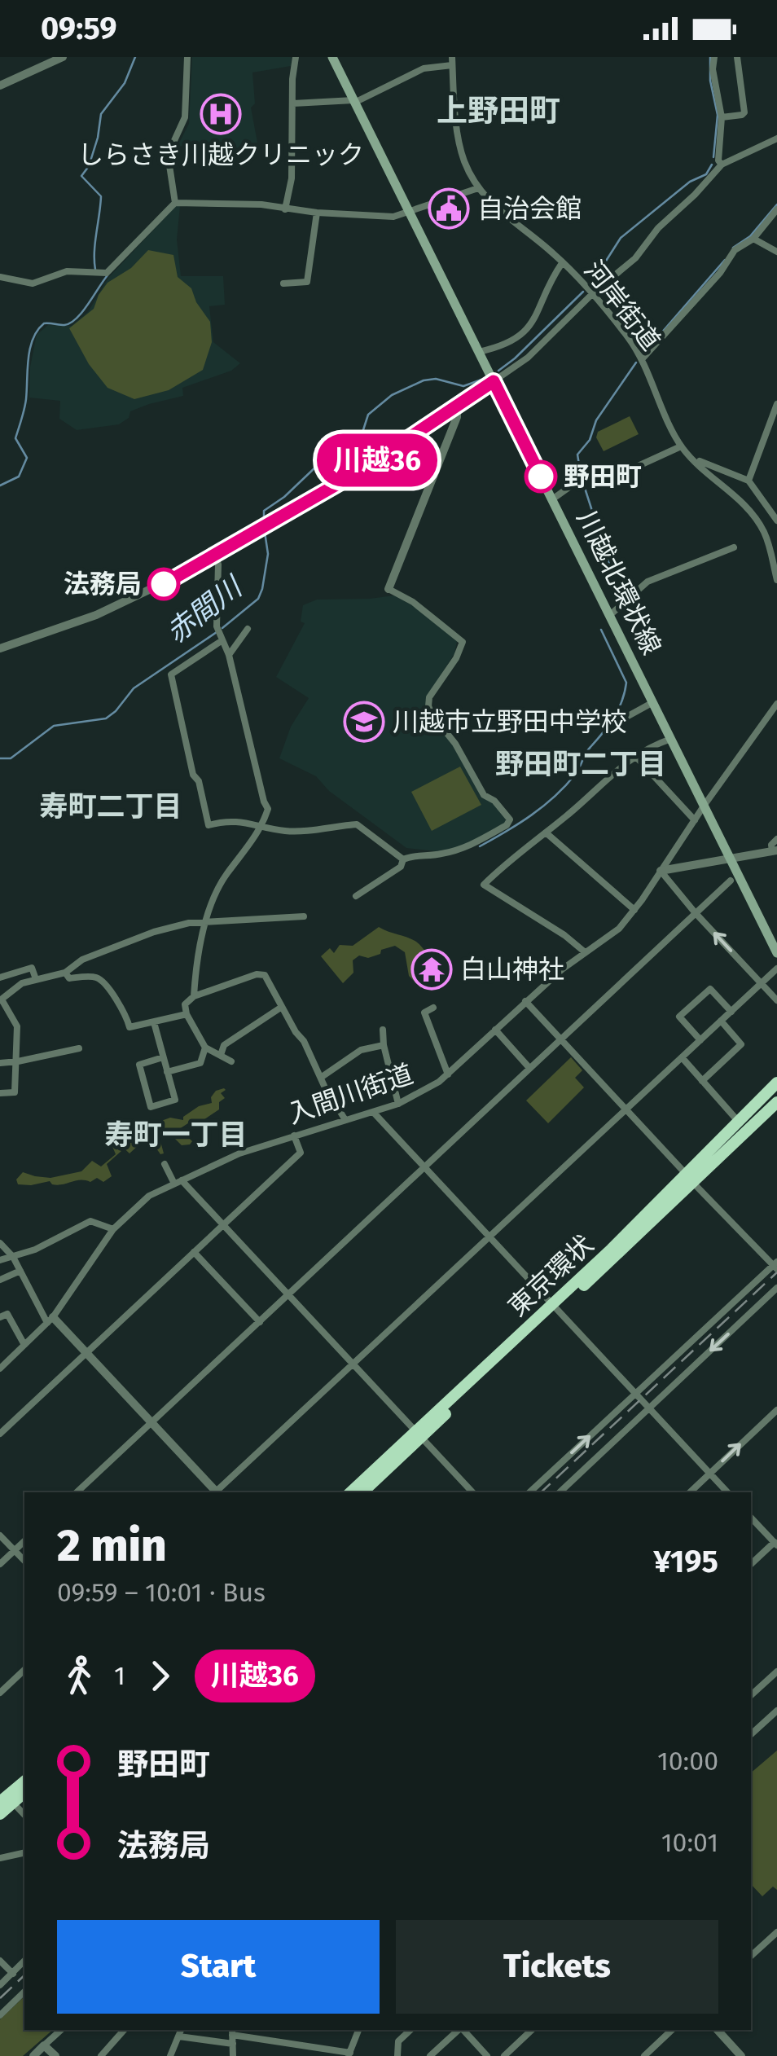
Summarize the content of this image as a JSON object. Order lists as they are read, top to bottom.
{
  "streets": {
    "highway": ["東京環状"],
    "main road": ["川越北環状線"],
    "street": ["河岸街道", "入間川街道"]
  },
  "crossings": [
    ["川越北環状線", "入間川街道"]
  ],
  "districts": [
    "上野田町",
    "野田町二丁目",
    "寿町二丁目",
    "寿町一丁目"
  ],
  "water": ["赤間川"],
  "places": {
    "hospital": ["しらさき川越クリニック"],
    "public building": ["自治会館"],
    "other": ["野田町", "法務局"],
    "school or university": ["川越市立野田中学校"],
    "temple": ["白山神社"]
  },
  "lines": ["bus line 川越36"],
  "page": {
    "status": "09:59",
    "on_map": "川越36",
    "heading": ["2 min", "09:59 – 10:01 · Bus", "¥195"],
    "legs": ["1", "川越36"],
    "list": [
      {
        "name": "野田町",
        "value": "10:00"
      },
      {
        "name": "法務局",
        "value": "10:01"
      }
    ],
    "buttons": ["Start", "Tickets"]
  }
}
